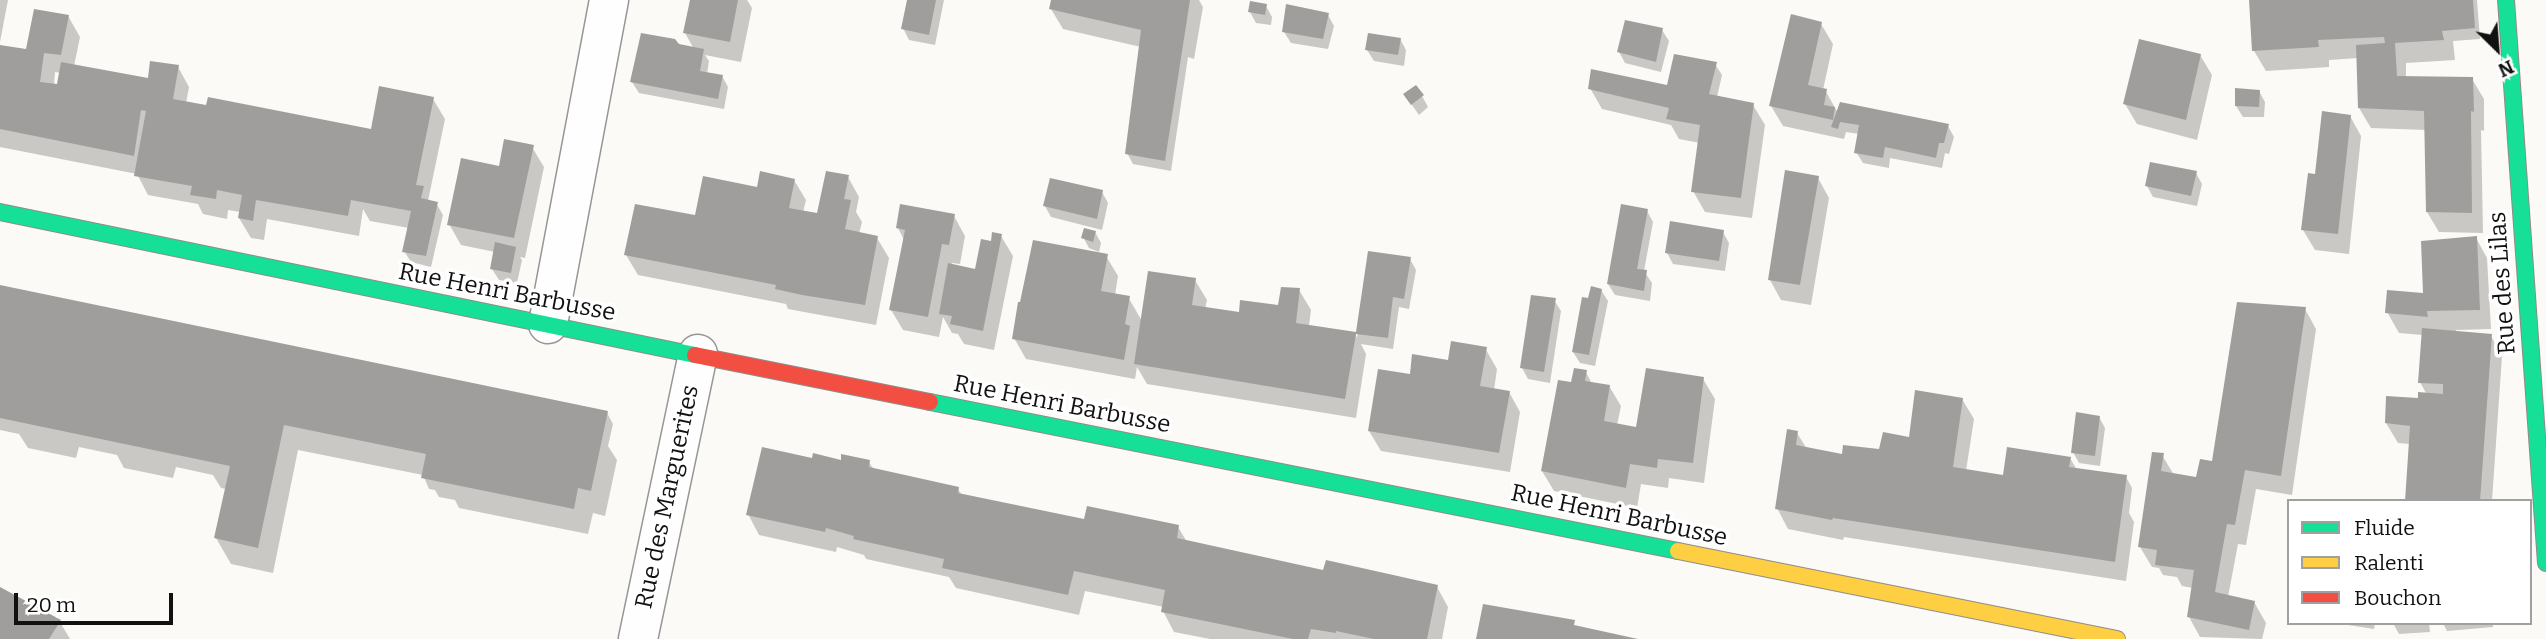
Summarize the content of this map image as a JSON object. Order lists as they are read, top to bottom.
{
  "streets": {
    "street": ["Rue des Lilas", "Rue Henri Barbusse", "Rue des Marguerites"]
  },
  "crossings": [
    ["Rue Henri Barbusse", "Rue des Marguerites"]
  ],
  "legend": ["Fluide", "Ralenti", "Bouchon"],
  "scale_bar": "20 m",
  "north": "bottom right"
}
